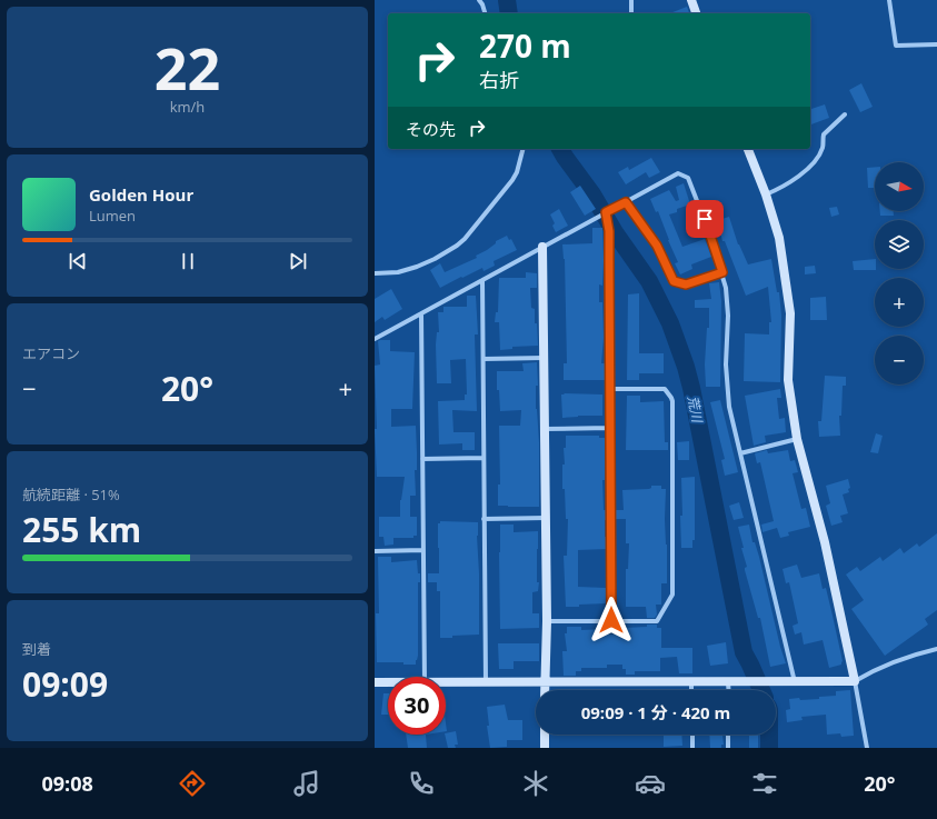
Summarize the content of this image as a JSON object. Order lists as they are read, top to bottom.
{
  "water": ["荒川"],
  "north": "right",
  "page": {
    "tile": [
      ["22", "km/h"],
      "エアコン",
      ["航続距離 · 51%", "255 km"],
      ["到着", "09:09"]
    ],
    "turn": ["270 m", "右折"],
    "then": "その先",
    "map_buttons": ["+", "−"],
    "song": ["Golden Hour", "Lumen"],
    "heat": ["−", "20°", "+"],
    "limit": "30",
    "trip": "09:09 · 1 分 · 420 m",
    "tabs": ["09:08", "20°"]
  }
}
